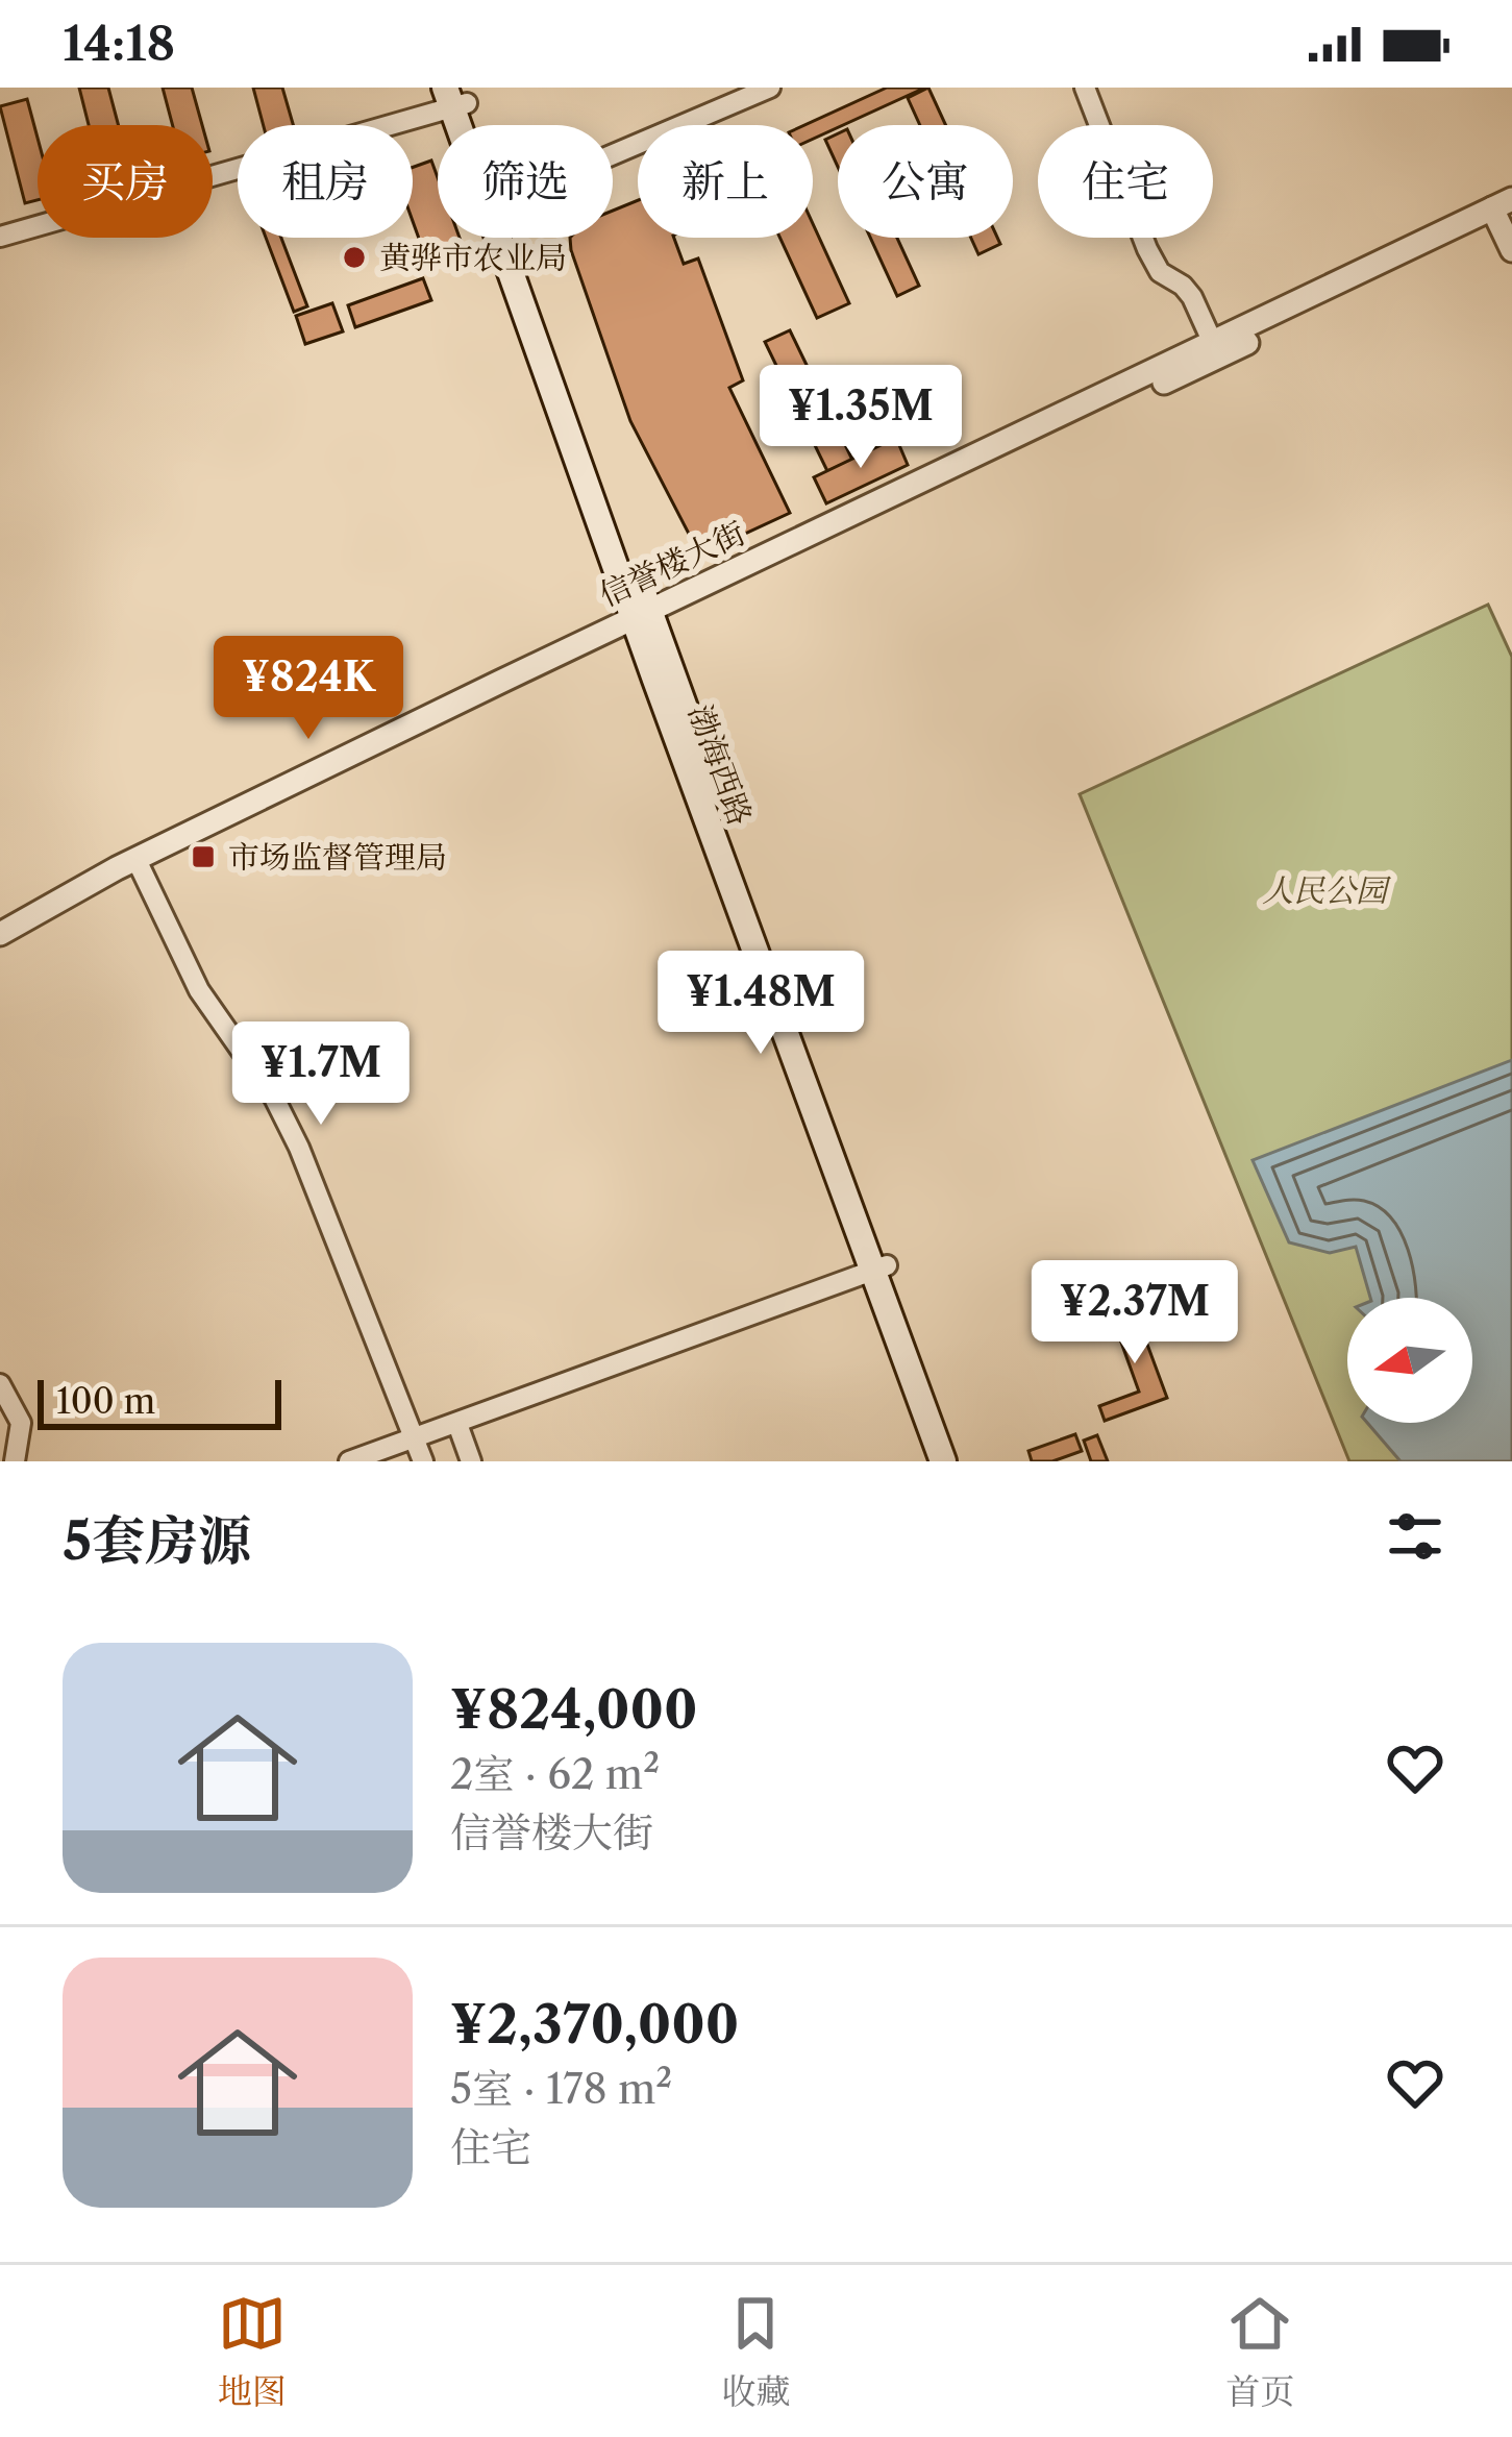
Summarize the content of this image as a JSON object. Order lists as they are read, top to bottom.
{
  "streets": {
    "main road": ["渤海西路"],
    "street": ["信誉楼大街"]
  },
  "crossings": [
    ["信誉楼大街", "渤海西路"]
  ],
  "parks": ["人民公园"],
  "places": {
    "other": ["黄骅市农业局"],
    "transit": ["市场监督管理局"]
  },
  "scale_bar": "100 m",
  "north": "left",
  "page": {
    "status": "14:18",
    "chip": [
      "买房",
      "租房",
      "筛选",
      "新上",
      "公寓",
      "住宅"
    ],
    "price": [
      "¥1.35M",
      "¥824K",
      "¥1.48M",
      "¥1.7M",
      "¥2.37M"
    ],
    "scale": "100 m",
    "heading": "5套房源",
    "list": [
      {
        "name": "¥824,000",
        "note": "2室 · 62 m² · 信誉楼大街"
      },
      {
        "name": "¥2,370,000",
        "note": "5室 · 178 m² · 住宅"
      }
    ],
    "tabs": ["地图", "收藏", "首页"]
  }
}
